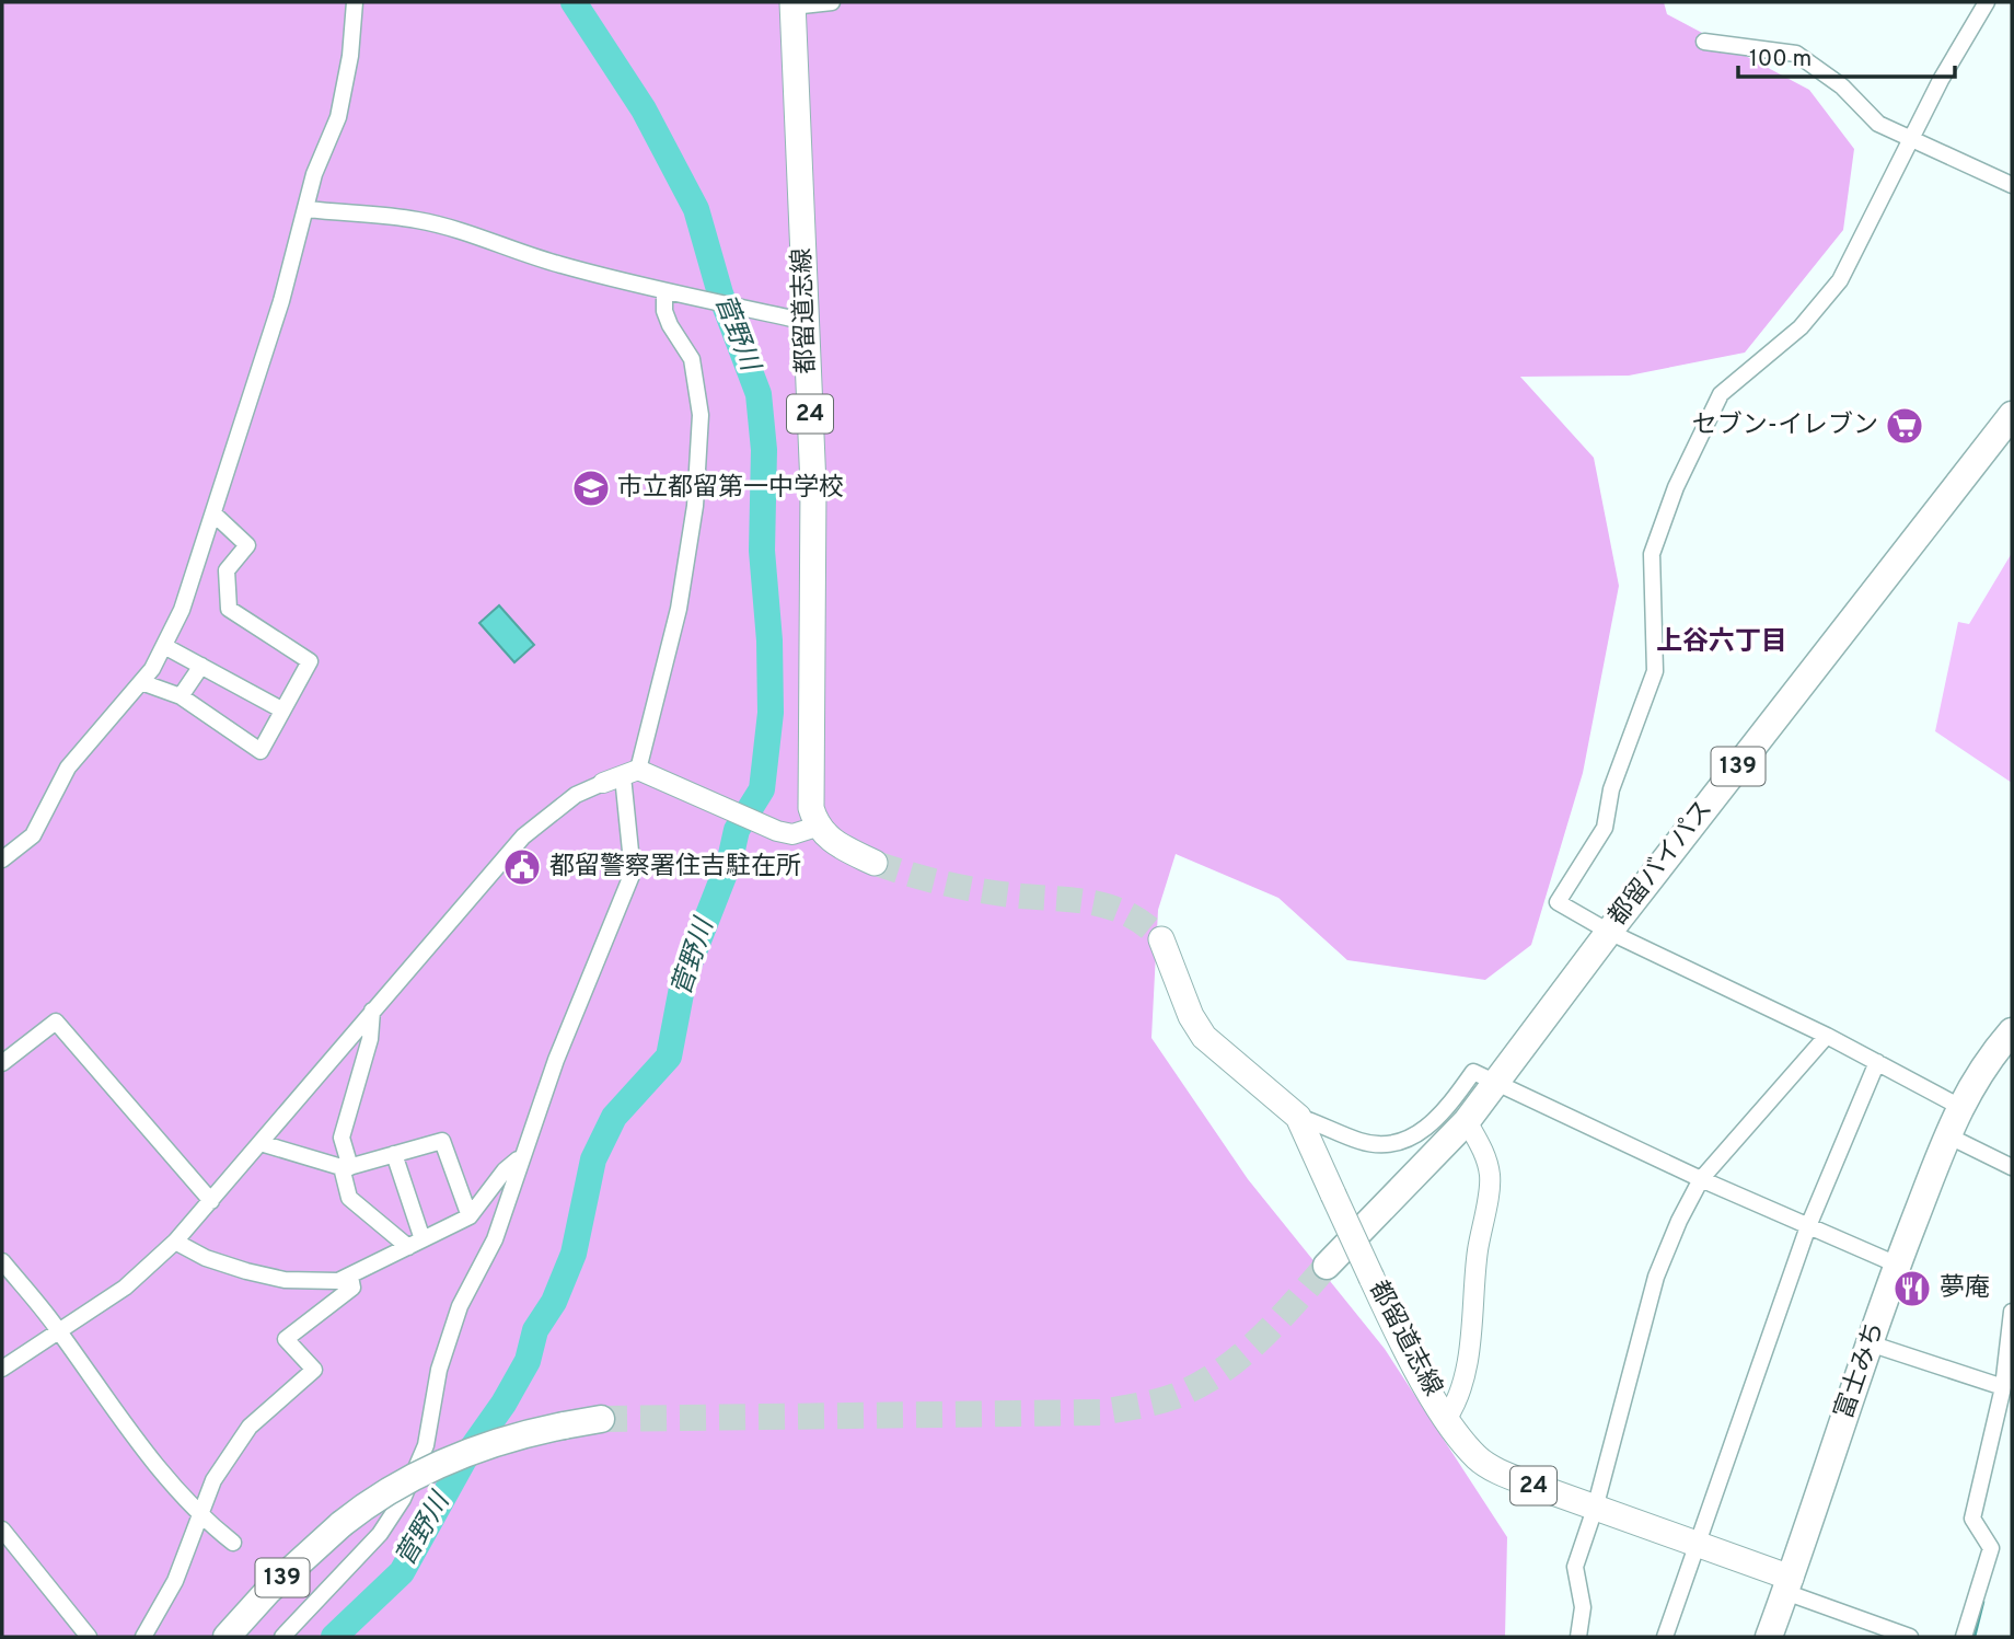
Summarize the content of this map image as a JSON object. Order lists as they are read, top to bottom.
{
  "streets": {
    "highway": ["139", "都留バイパス", "富士みち"],
    "main road": ["都留道志線", "24"]
  },
  "crossings": [
    ["都留道志線", "富士みち"]
  ],
  "districts": ["上谷六丁目"],
  "water": ["菅野川"],
  "places": {
    "supermarket": ["セブン-イレブン"],
    "school or university": ["市立都留第一中学校"],
    "public building": ["都留警察署住吉駐在所"],
    "restaurant": ["夢庵"]
  },
  "scale_bar": "100 m"
}
